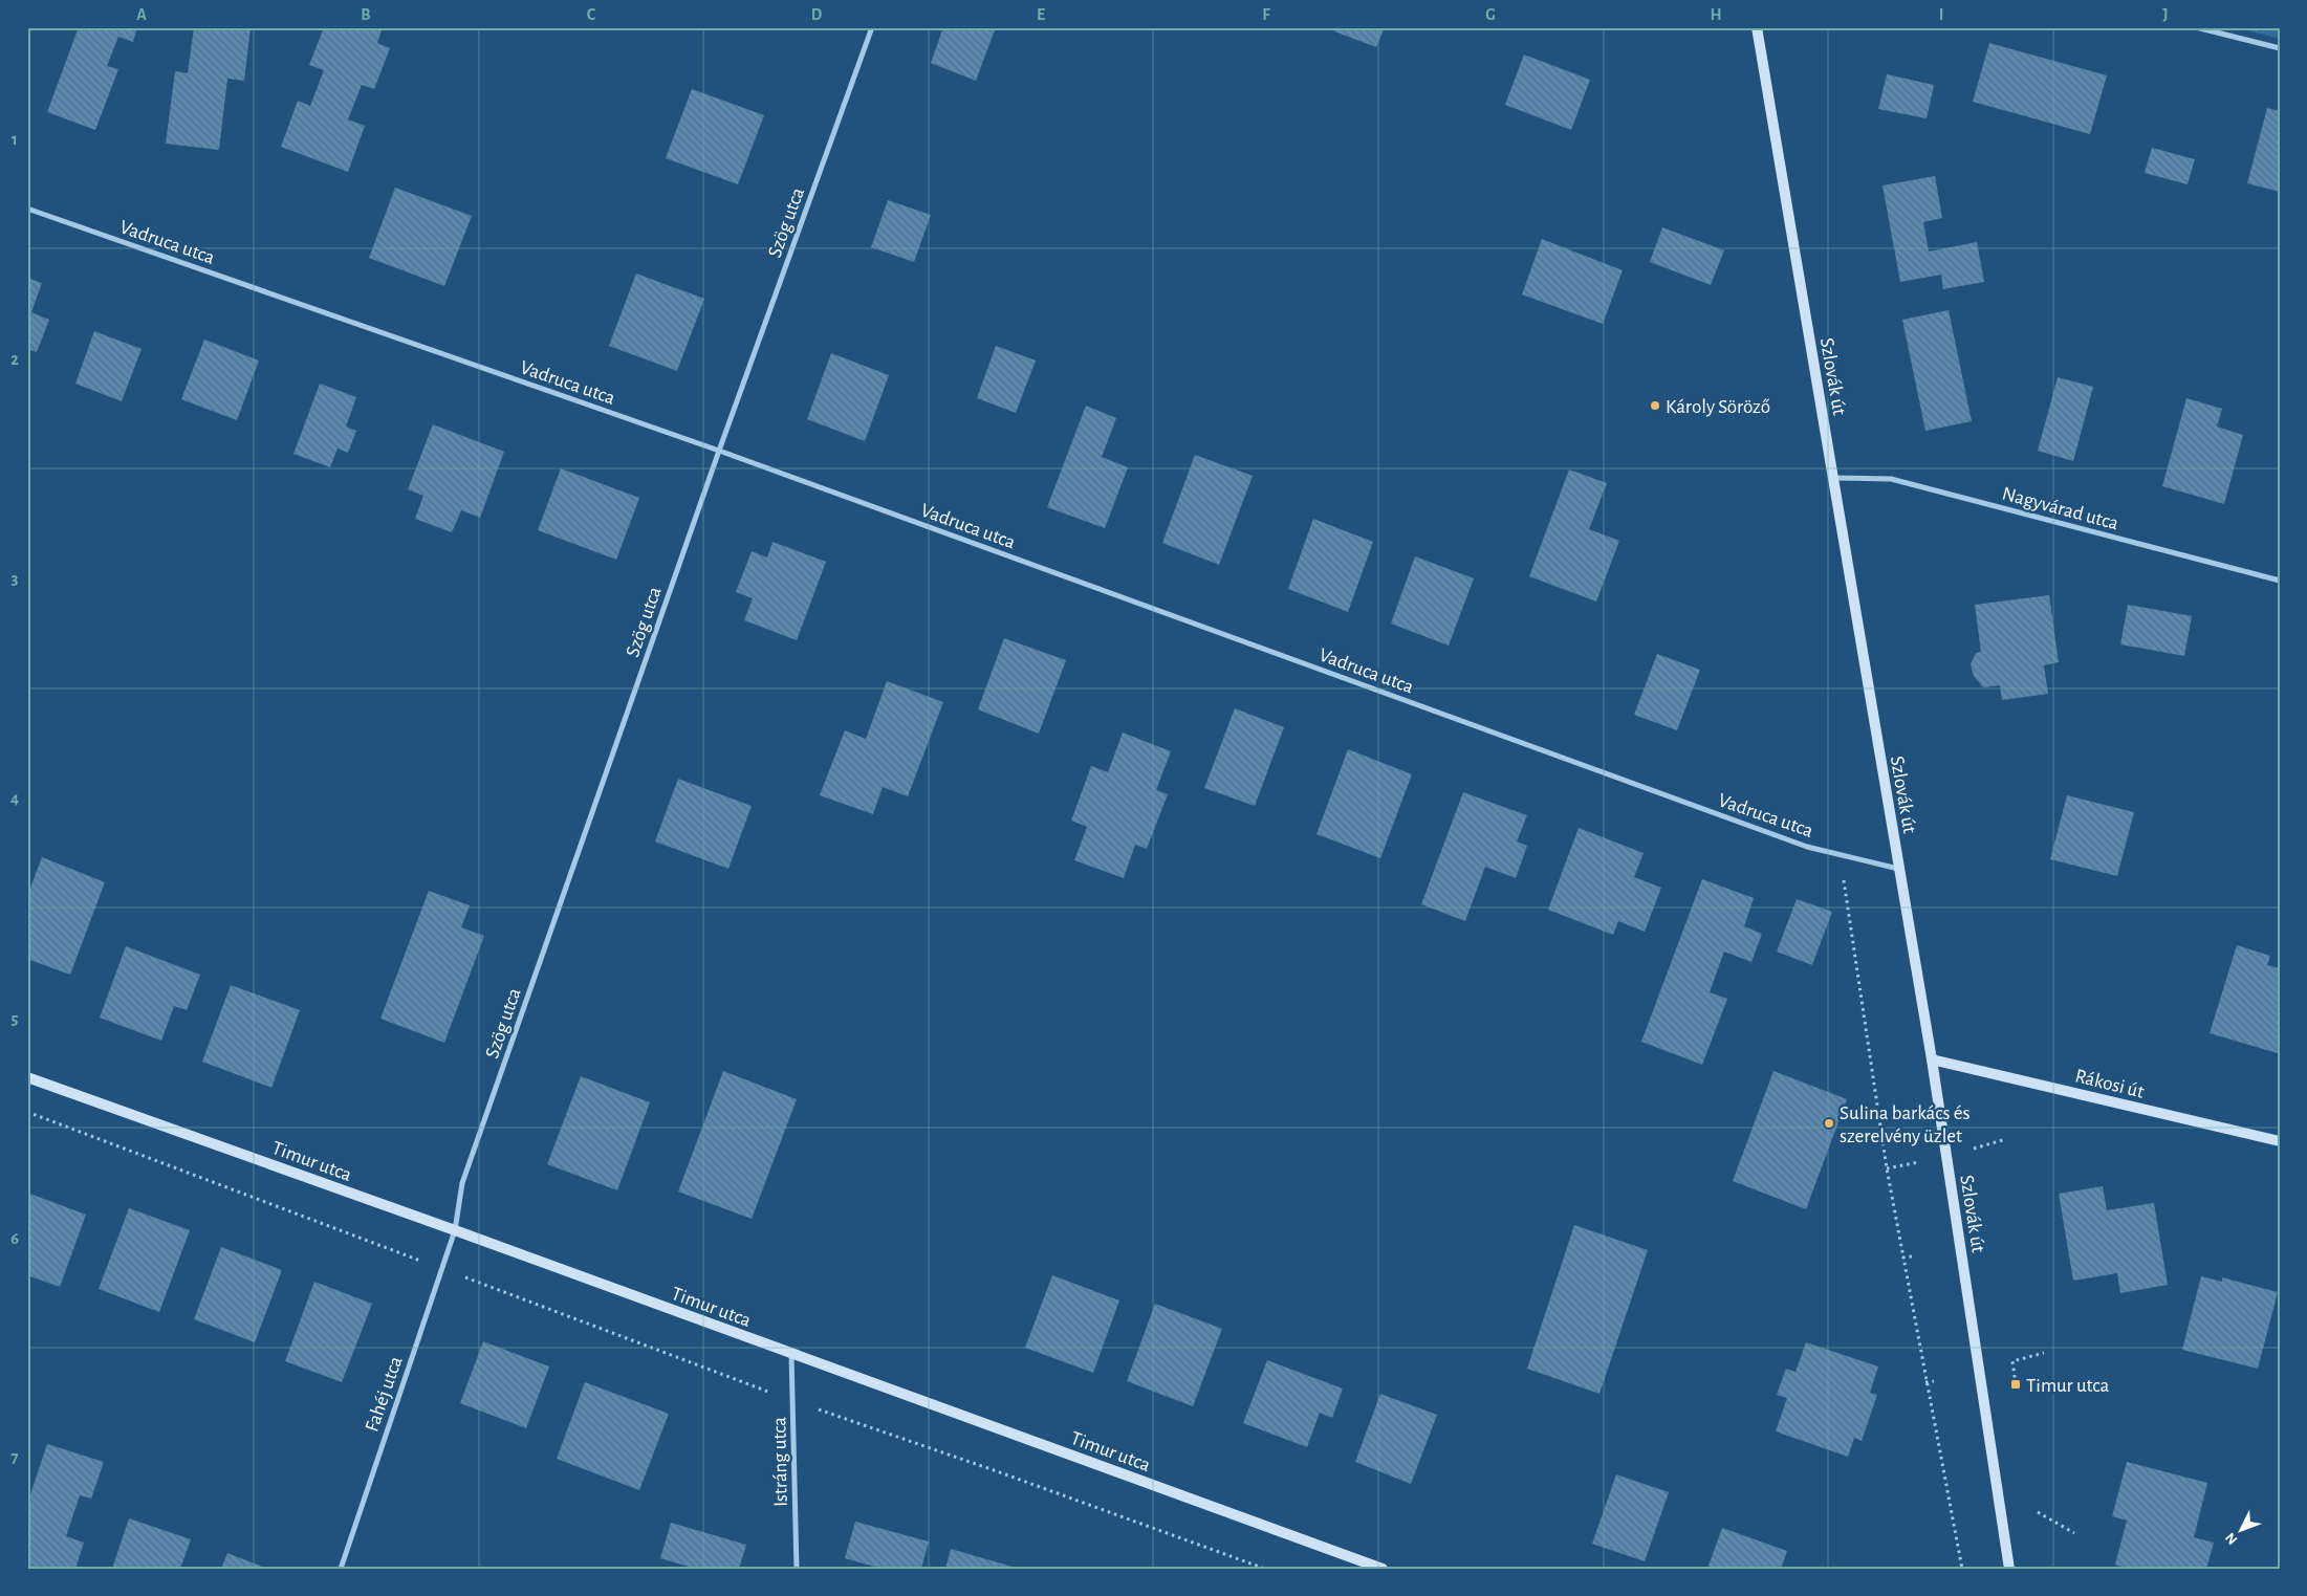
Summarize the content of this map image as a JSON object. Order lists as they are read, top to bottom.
{
  "streets": {
    "main road": ["Szlovák út", "Rákosi út", "Timur utca"],
    "street": [
      "Szög utca",
      "Vadruca utca",
      "Nagyvárad utca",
      "Fahéj utca",
      "Istráng utca"
    ]
  },
  "crossings": [
    ["Szög utca", "Vadruca utca"],
    ["Szög utca", "Timur utca"],
    ["Szög utca", "Fahéj utca"],
    ["Vadruca utca", "Szlovák út"],
    ["Szlovák út", "Nagyvárad utca"],
    ["Szlovák út", "Rákosi út"],
    ["Timur utca", "Fahéj utca"],
    ["Timur utca", "Istráng utca"]
  ],
  "places": {
    "other": ["Károly Söröző", "Sulina barkács és szerelvény üzlet"],
    "transit": ["Timur utca"]
  },
  "north": "bottom left",
  "grid": {
    "columns": [
      "A",
      "B",
      "C",
      "D",
      "E",
      "F",
      "G",
      "H",
      "I",
      "J"
    ],
    "rows": [
      "1",
      "2",
      "3",
      "4",
      "5",
      "6",
      "7"
    ]
  }
}
